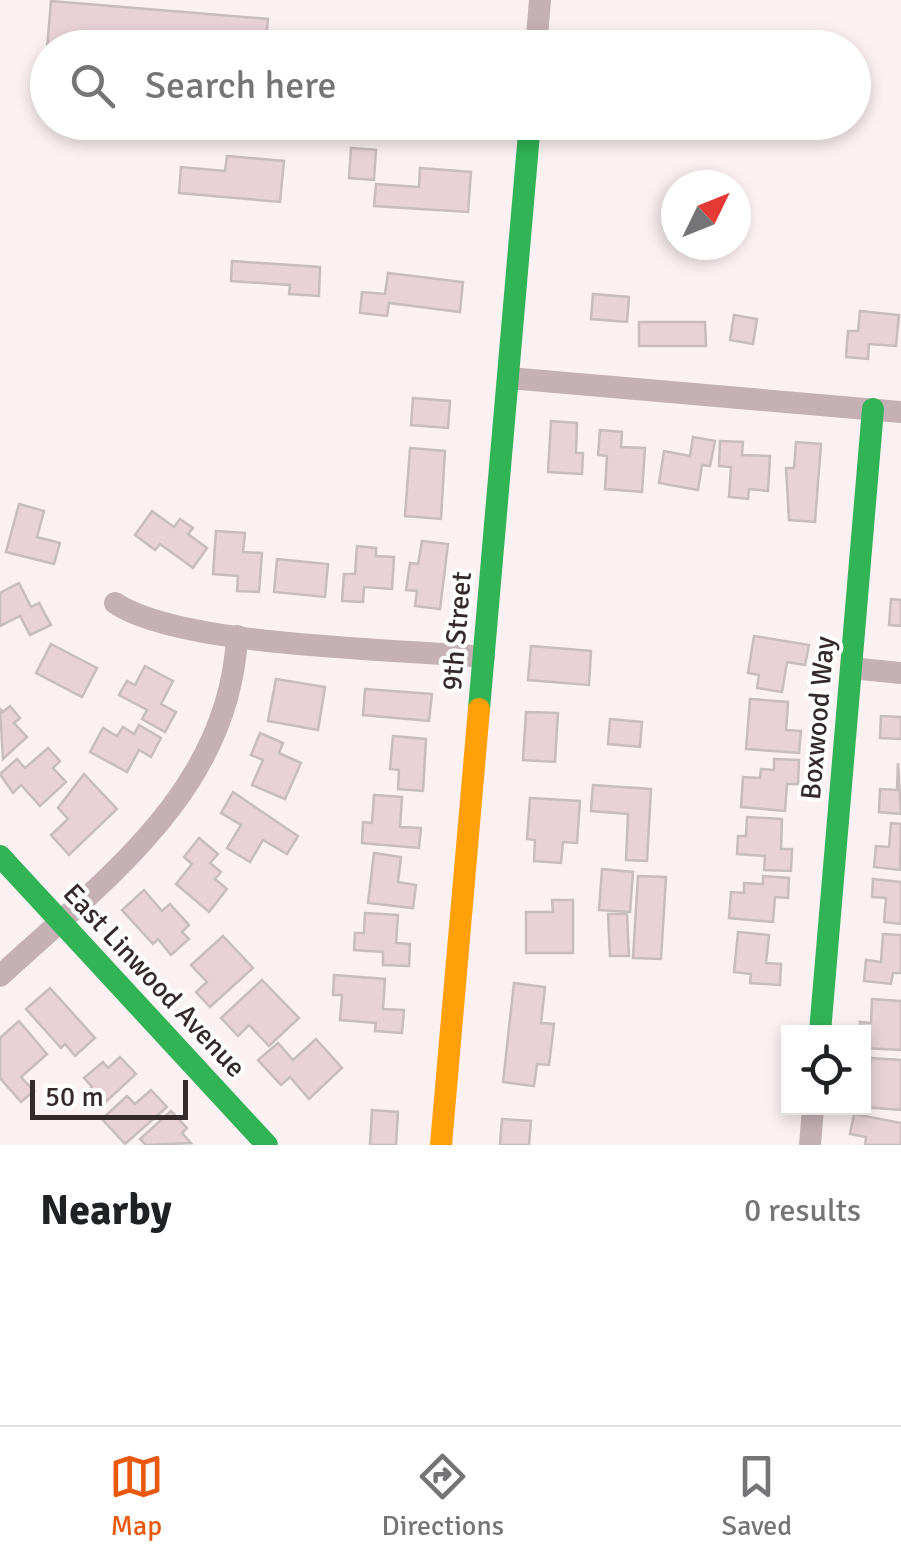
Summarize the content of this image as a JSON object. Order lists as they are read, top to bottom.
{
  "streets": {
    "street": ["9th Street", "Boxwood Way", "East Linwood Avenue"]
  },
  "scale_bar": "50 m",
  "north": "top right",
  "page": {
    "search": "Search here",
    "scale": "50 m",
    "heading": ["Nearby", "0 results"],
    "nav": ["Map", "Directions", "Saved"]
  }
}
